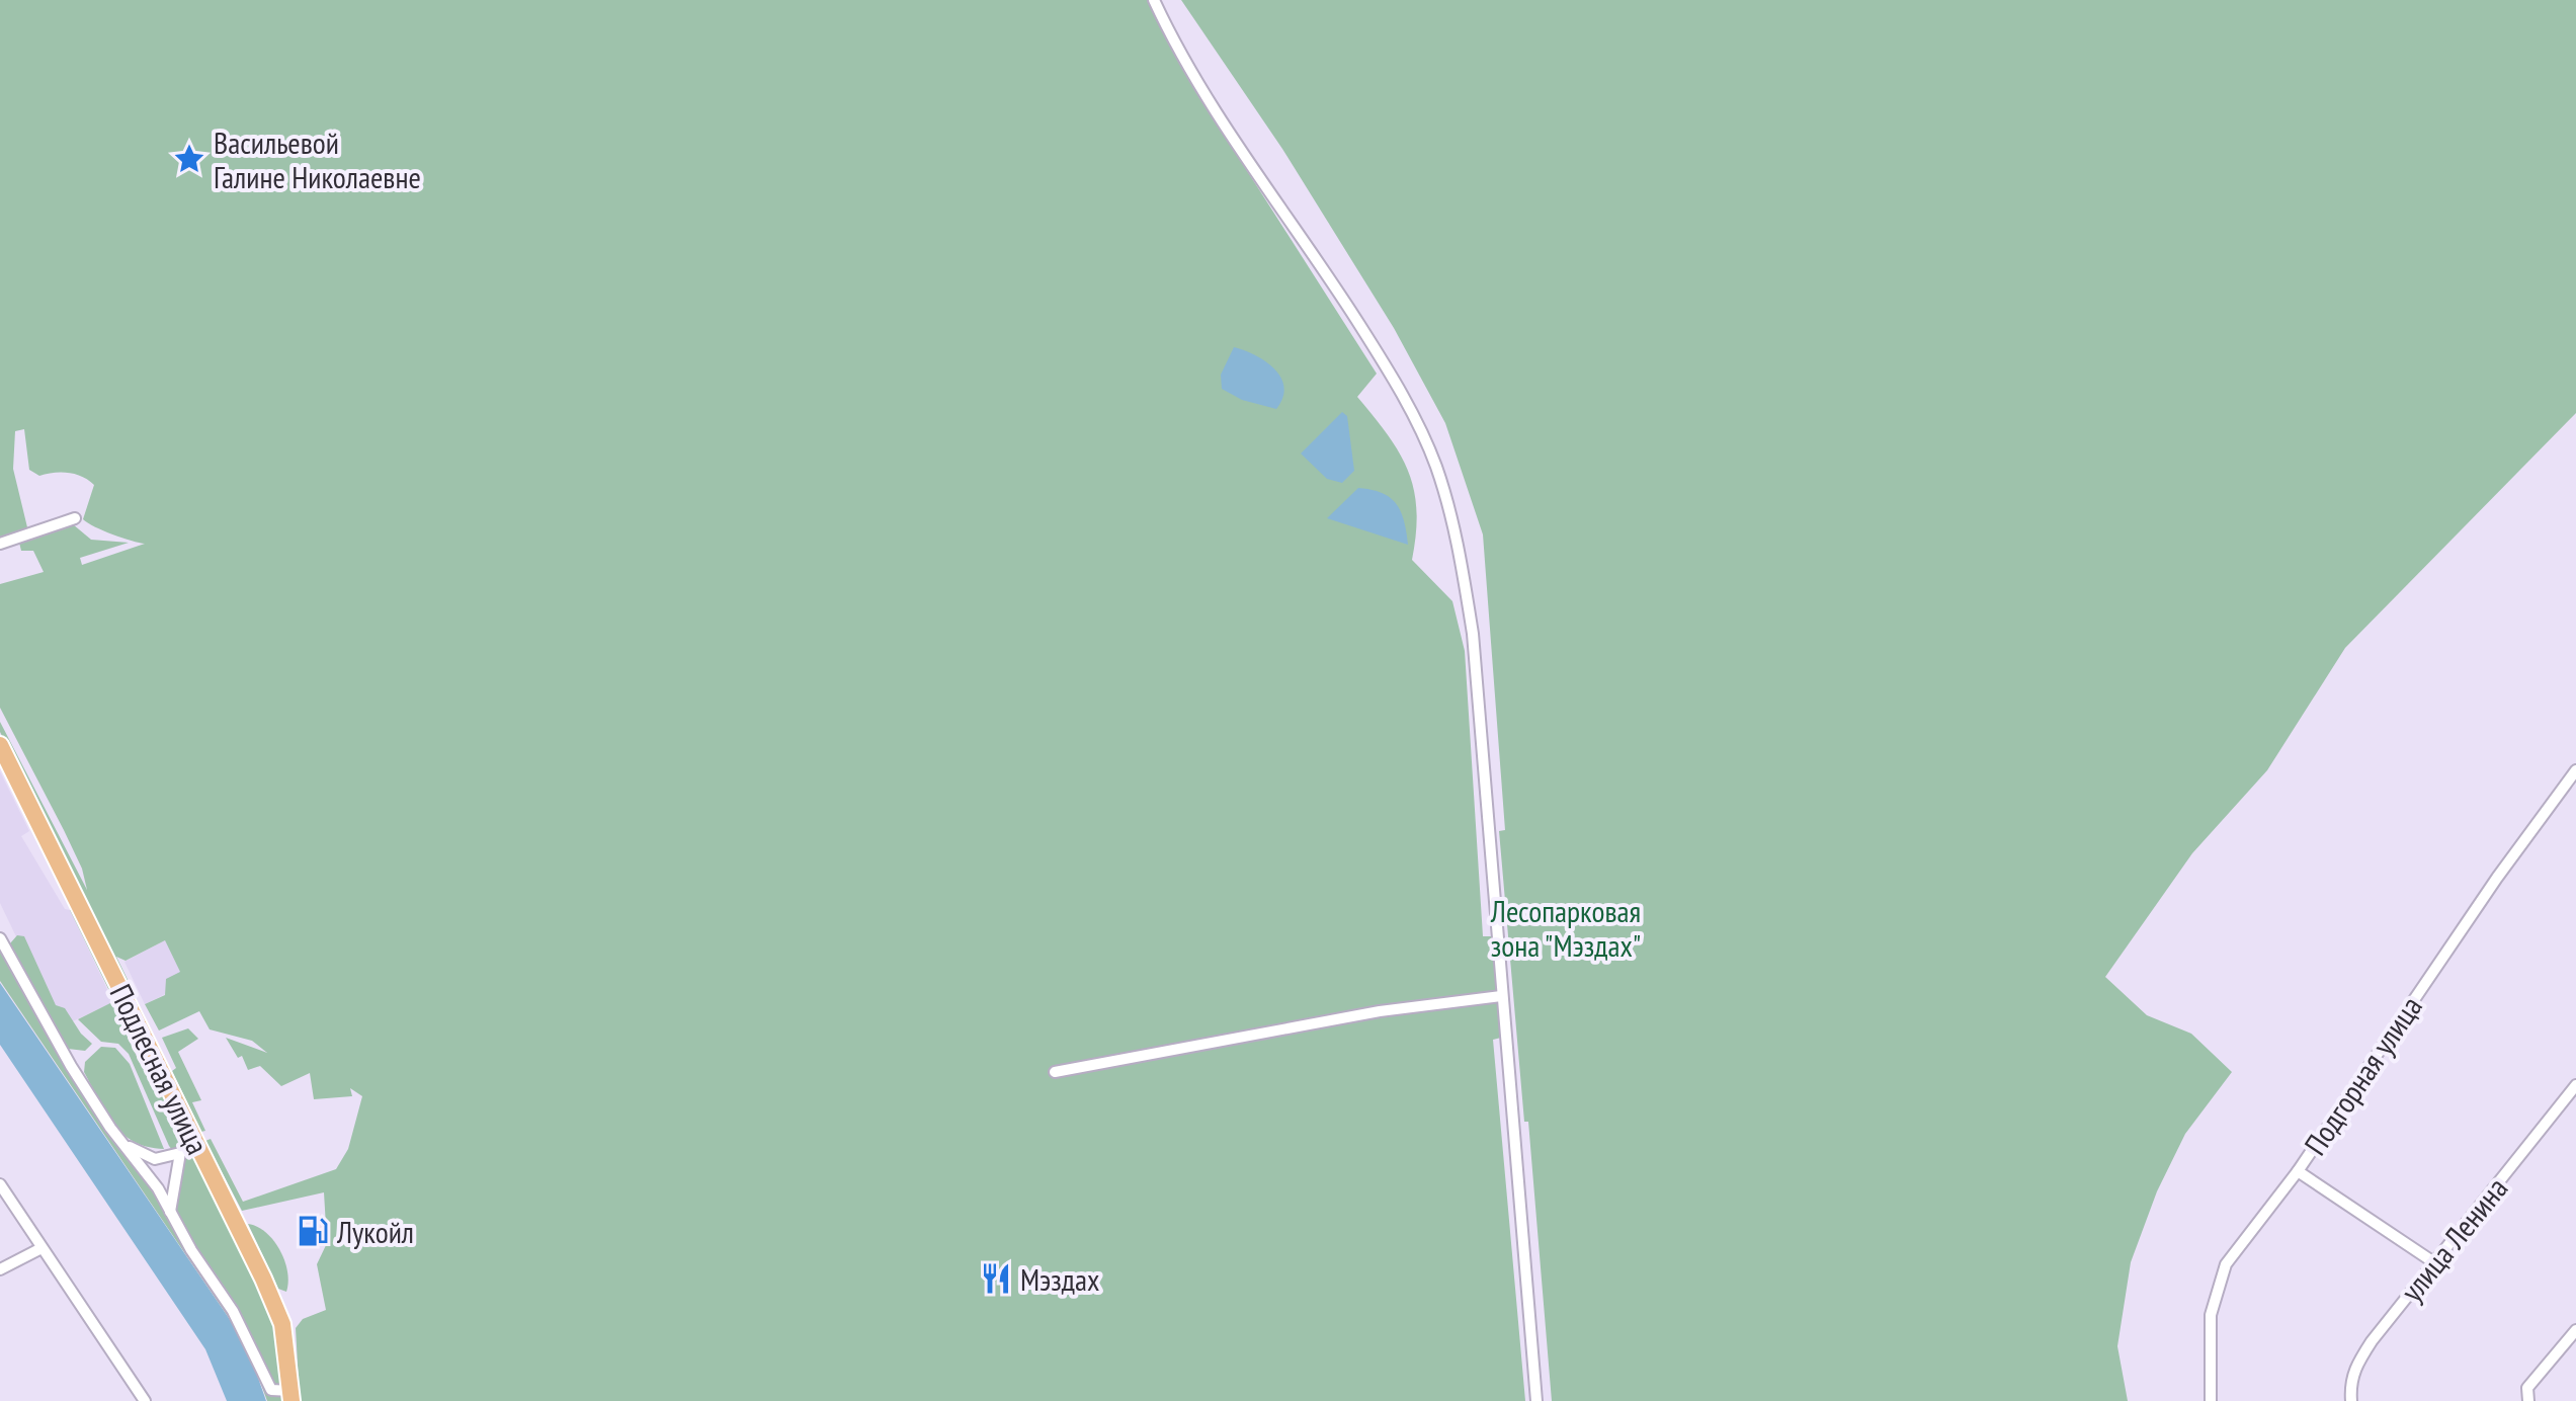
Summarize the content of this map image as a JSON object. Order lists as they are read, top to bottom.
{
  "streets": {
    "main road": ["Подлесная улица"],
    "street": ["Подгорная улица", "улица Ленина"]
  },
  "parks": ["Лесопарковая зона \"Мэздах\""],
  "places": {
    "place": ["Васильевой Галине Николаевне"],
    "fuel station": ["Лукойл"],
    "restaurant": ["Мэздах"]
  }
}
